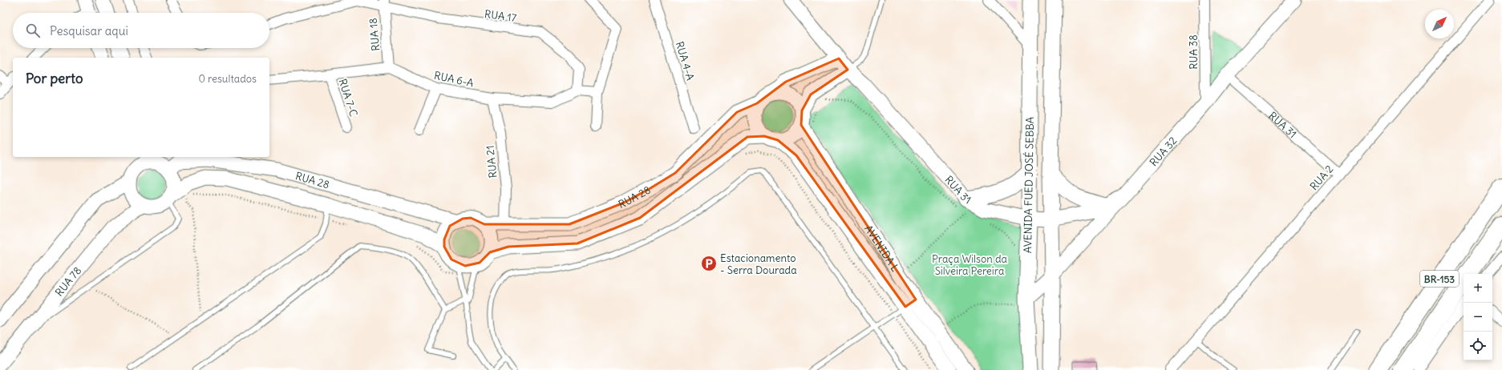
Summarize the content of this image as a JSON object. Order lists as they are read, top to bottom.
{
  "streets": {
    "highway": ["BR-153"],
    "main road": [
      "RUA 31",
      "RUA 32",
      "RUA 28",
      "AVENIDA FUED JOSÉ SEBBA",
      "AVENIDA L",
      "RUA 78"
    ],
    "street": [
      "RUA 17",
      "RUA 18",
      "RUA 38",
      "RUA 4-A",
      "RUA 6-A",
      "RUA 7-C",
      "RUA 21",
      "RUA 2"
    ]
  },
  "crossings": [
    ["RUA 17", "RUA 18"],
    ["RUA 17", "RUA 6-A"],
    ["RUA 18", "RUA 6-A"],
    ["RUA 38", "RUA 32"],
    ["RUA 6-A", "RUA 21"],
    ["RUA 31", "RUA 32"],
    ["RUA 31", "RUA 2"],
    ["RUA 31", "AVENIDA FUED JOSÉ SEBBA"],
    ["RUA 32", "AVENIDA FUED JOSÉ SEBBA"],
    ["RUA 21", "RUA 28"],
    ["RUA 28", "AVENIDA L"],
    ["RUA 28", "RUA 78"]
  ],
  "parks": ["Praça Wilson da Silveira Pereira"],
  "places": {
    "parking": ["Estacionamento - Serra Dourada"]
  },
  "north": "top right",
  "page": {
    "search": "Pesquisar aqui",
    "heading": ["Por perto", "0 resultados"],
    "map_buttons": ["+", "−"]
  }
}
